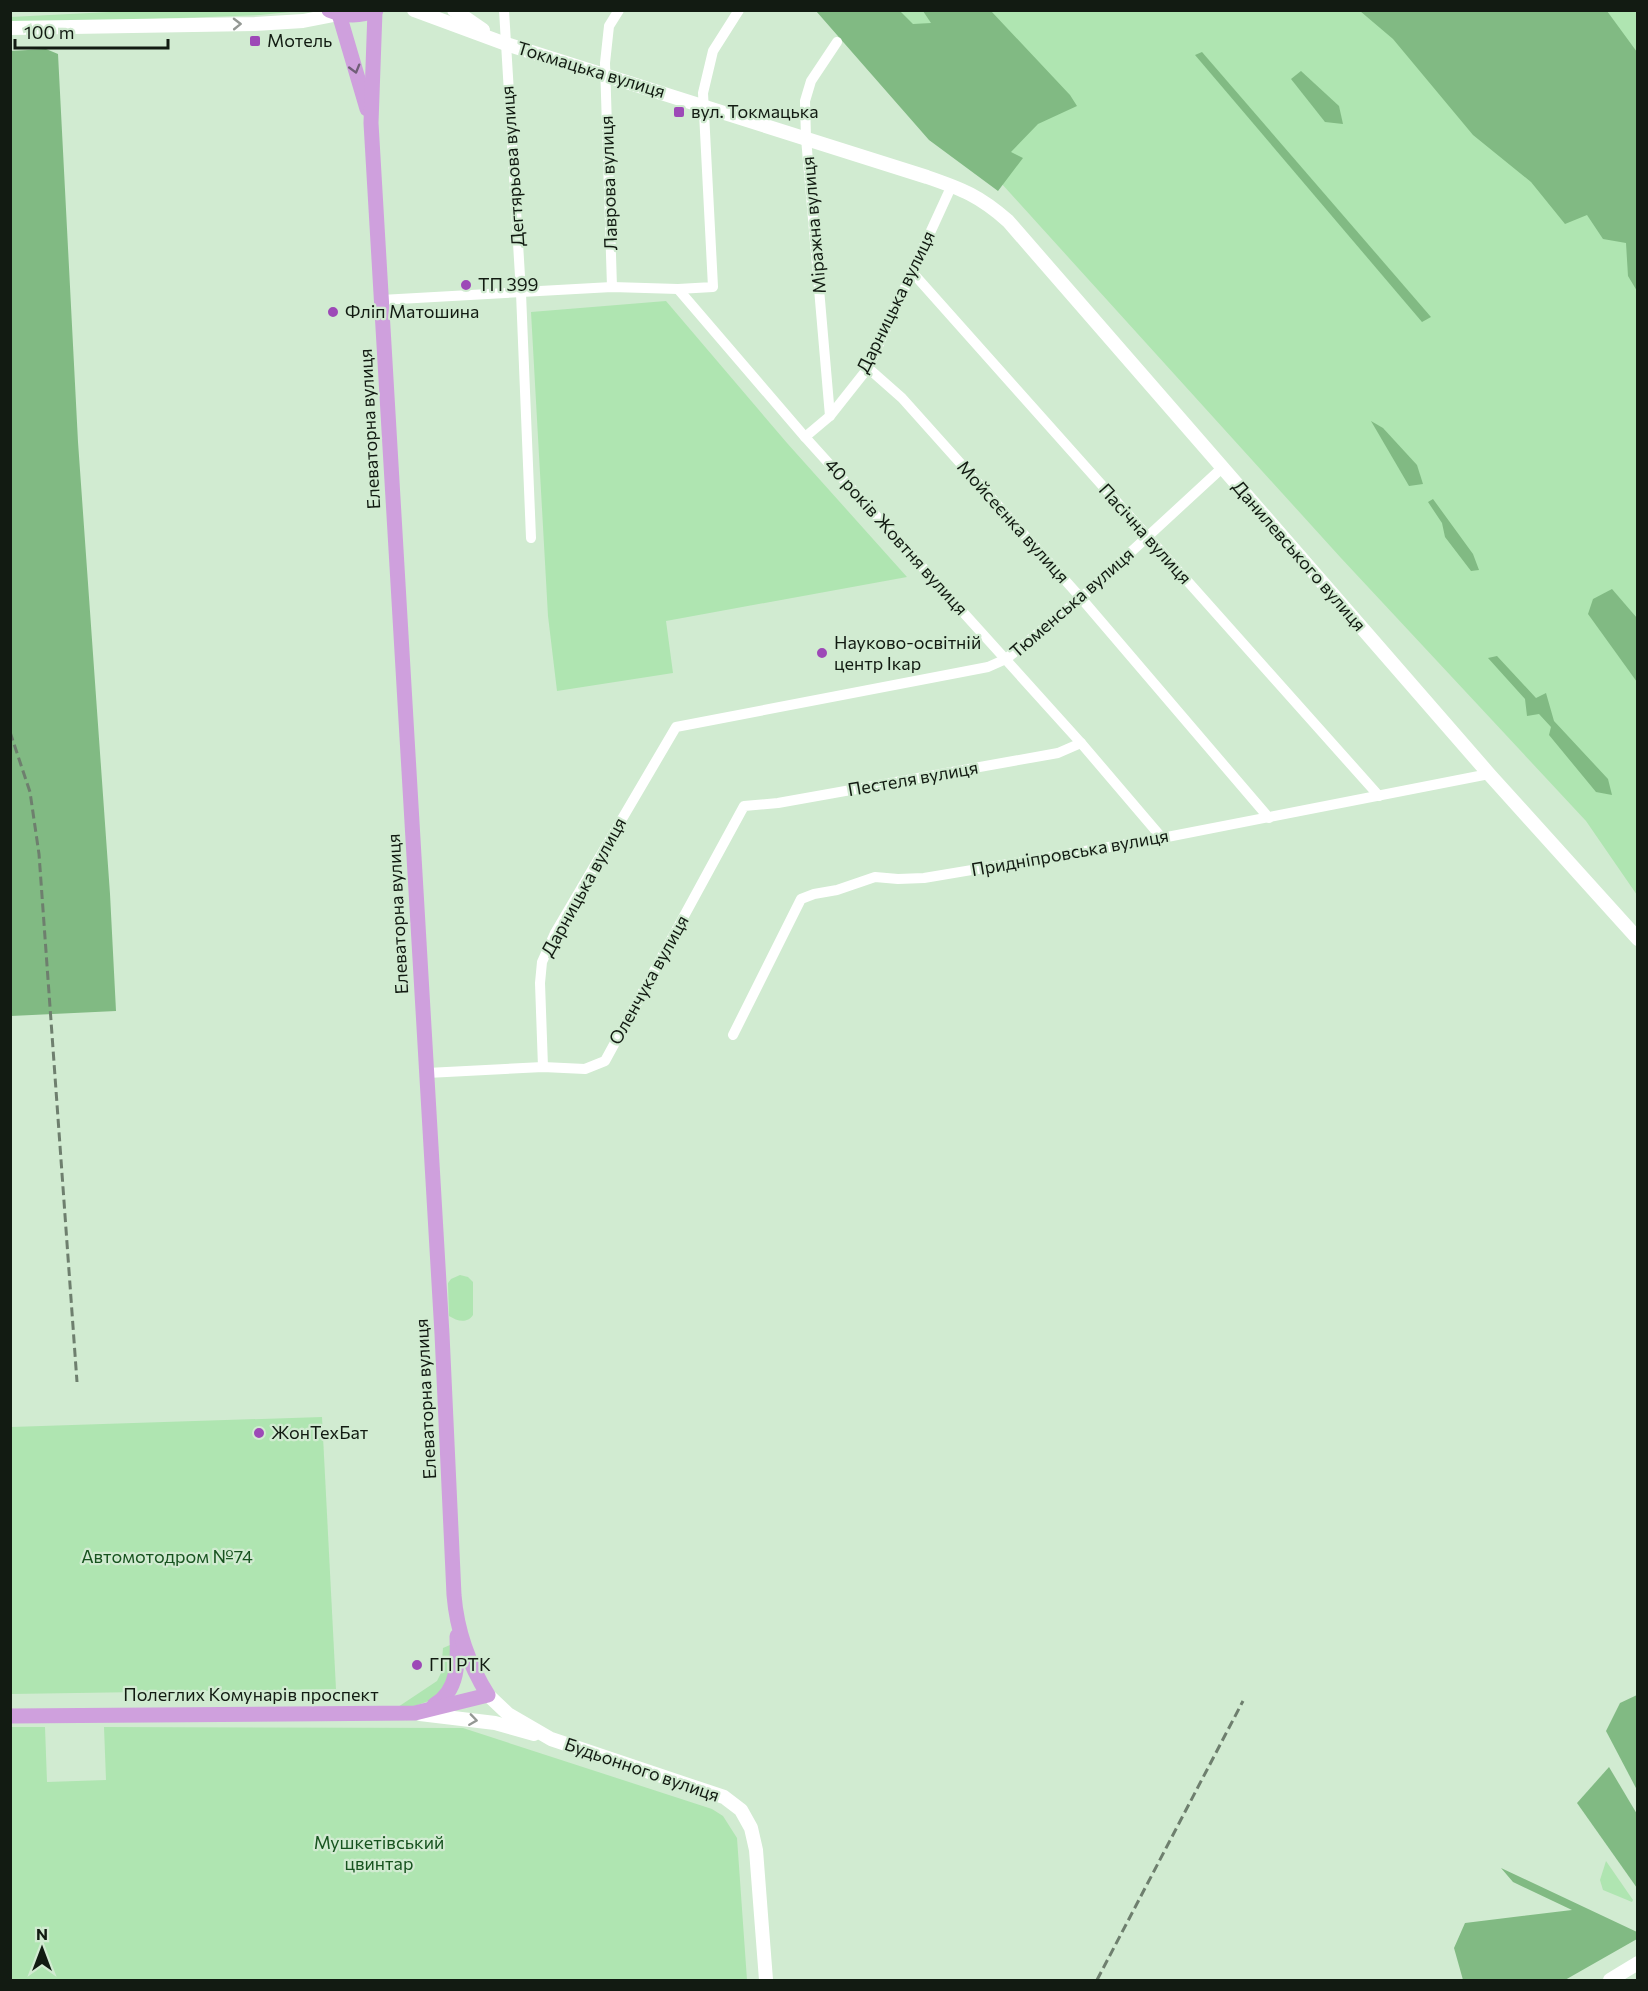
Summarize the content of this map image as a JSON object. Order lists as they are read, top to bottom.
{
  "streets": {
    "main road": ["Елеваторна вулиця", "Полеглих Комунарів проспект"],
    "street": [
      "Токмацька вулиця",
      "Дегтярьова вулиця",
      "Лаврова вулиця",
      "Міражна вулиця",
      "Дарницька вулиця",
      "Мойсеєнка вулиця",
      "Пасічна вулиця",
      "40 років Жовтня вулиця",
      "Данилевського вулиця",
      "Тюменська вулиця",
      "Пестеля вулиця",
      "Придніпровська вулиця",
      "Оленчука вулиця",
      "Будьонного вулиця"
    ]
  },
  "crossings": [
    ["Токмацька вулиця", "Дегтярьова вулиця"],
    ["Токмацька вулиця", "Лаврова вулиця"],
    ["Токмацька вулиця", "Міражна вулиця"],
    ["Токмацька вулиця", "Дарницька вулиця"],
    ["Токмацька вулиця", "Данилевського вулиця"],
    ["Міражна вулиця", "Дарницька вулиця"],
    ["Дарницька вулиця", "Мойсеєнка вулиця"],
    ["Дарницька вулиця", "Пасічна вулиця"],
    ["Дарницька вулиця", "40 років Жовтня вулиця"],
    ["Дарницька вулиця", "Данилевського вулиця"],
    ["Дарницька вулиця", "Тюменська вулиця"],
    ["Дарницька вулиця", "Оленчука вулиця"],
    ["Елеваторна вулиця", "Оленчука вулиця"],
    ["Елеваторна вулиця", "Полеглих Комунарів проспект"],
    ["Елеваторна вулиця", "Будьонного вулиця"],
    ["Мойсеєнка вулиця", "Тюменська вулиця"],
    ["Мойсеєнка вулиця", "Придніпровська вулиця"],
    ["Пасічна вулиця", "Тюменська вулиця"],
    ["Пасічна вулиця", "Придніпровська вулиця"],
    ["40 років Жовтня вулиця", "Тюменська вулиця"],
    ["40 років Жовтня вулиця", "Пестеля вулиця"],
    ["40 років Жовтня вулиця", "Придніпровська вулиця"],
    ["Данилевського вулиця", "Тюменська вулиця"],
    ["Данилевського вулиця", "Придніпровська вулиця"],
    ["Пестеля вулиця", "Оленчука вулиця"],
    ["Полеглих Комунарів проспект", "Будьонного вулиця"]
  ],
  "parks": ["Автомотодром №74", "Мушкетівський цвинтар"],
  "places": {
    "transit": ["Мотель", "вул. Токмацька"],
    "other": [
      "ТП 399",
      "Фліп Матошина",
      "Науково-освітній центр Ікар",
      "ЖонТехБат",
      "ГП РТК"
    ]
  },
  "scale_bar": "100 m",
  "north": "top"
}
